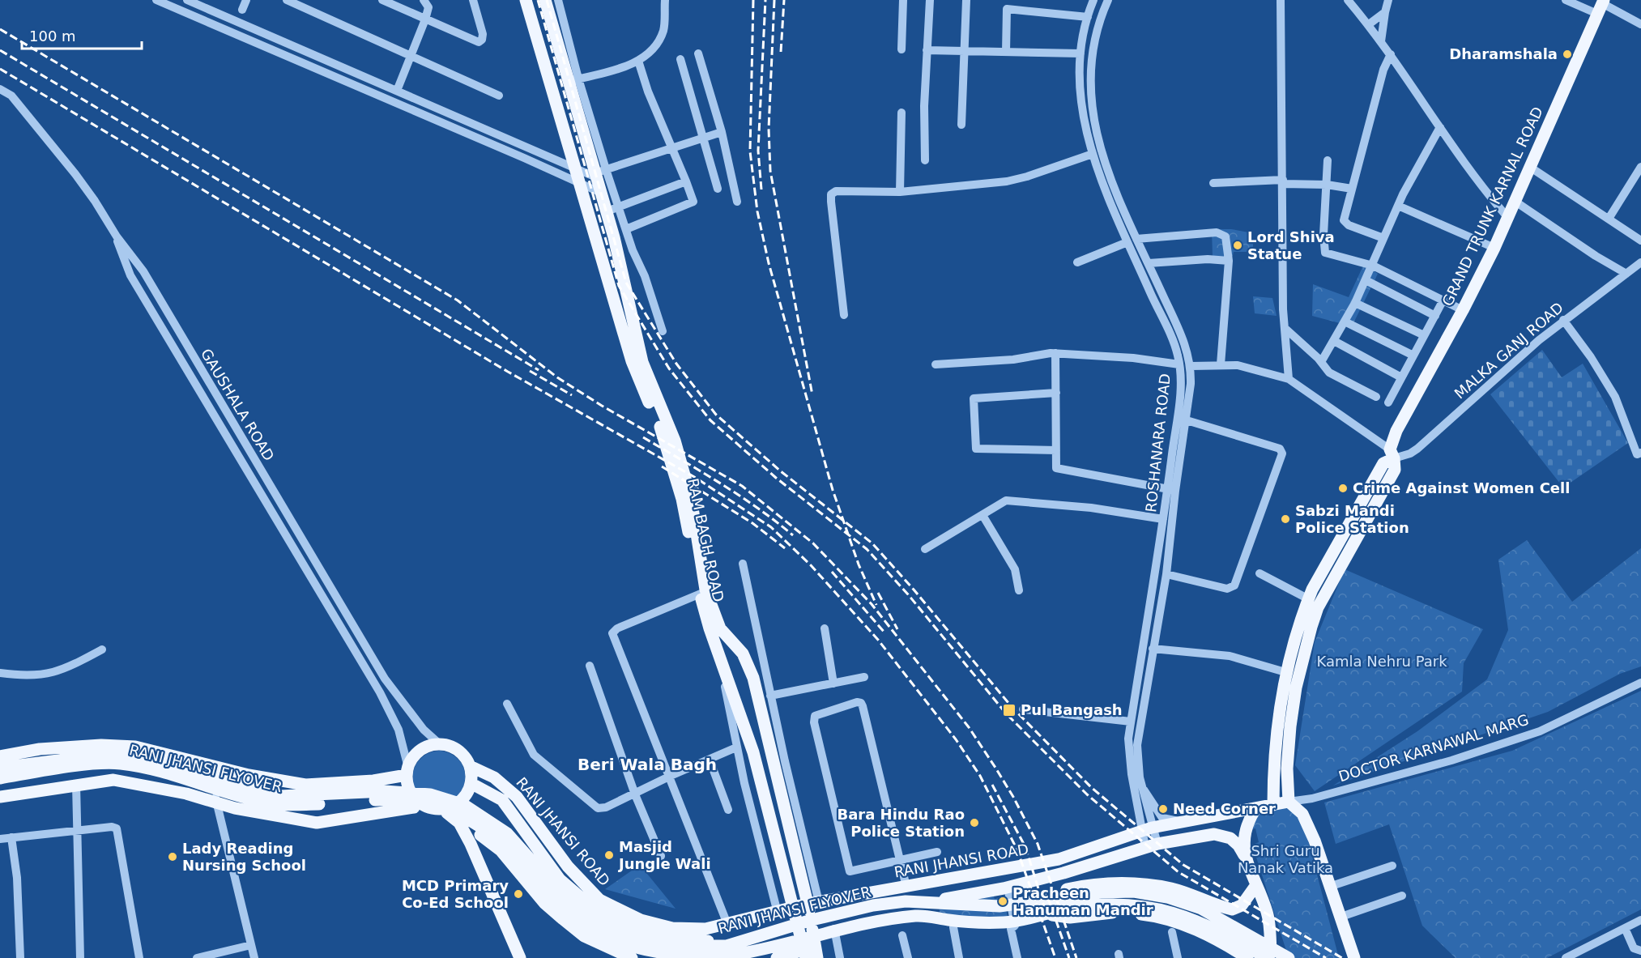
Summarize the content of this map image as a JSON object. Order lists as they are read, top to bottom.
{
  "streets": {
    "main road": [
      "GRAND TRUNK KARNAL ROAD",
      "RAM BAGH ROAD",
      "RANI JHANSI FLYOVER",
      "RANI JHANSI ROAD"
    ],
    "street": [
      "MALKA GANJ ROAD",
      "GAUSHALA ROAD",
      "ROSHANARA ROAD",
      "DOCTOR KARNAWAL MARG"
    ]
  },
  "crossings": [
    ["GRAND TRUNK KARNAL ROAD", "MALKA GANJ ROAD"],
    ["GAUSHALA ROAD", "RANI JHANSI ROAD"],
    ["ROSHANARA ROAD", "RANI JHANSI ROAD"],
    ["RAM BAGH ROAD", "RANI JHANSI ROAD"],
    ["DOCTOR KARNAWAL MARG", "RANI JHANSI ROAD"]
  ],
  "districts": ["Beri Wala Bagh"],
  "parks": ["Kamla Nehru Park", "Shri Guru Nanak Vatika"],
  "places": {
    "other": [
      "Dharamshala",
      "Lord Shiva Statue",
      "Crime Against Women Cell",
      "Sabzi Mandi Police Station",
      "Need Corner",
      "Bara Hindu Rao Police Station",
      "Masjid Jungle Wali",
      "Lady Reading Nursing School",
      "MCD Primary Co-Ed School",
      "Pracheen Hanuman Mandir"
    ],
    "transit": ["Pul Bangash"]
  },
  "scale_bar": "100 m"
}
